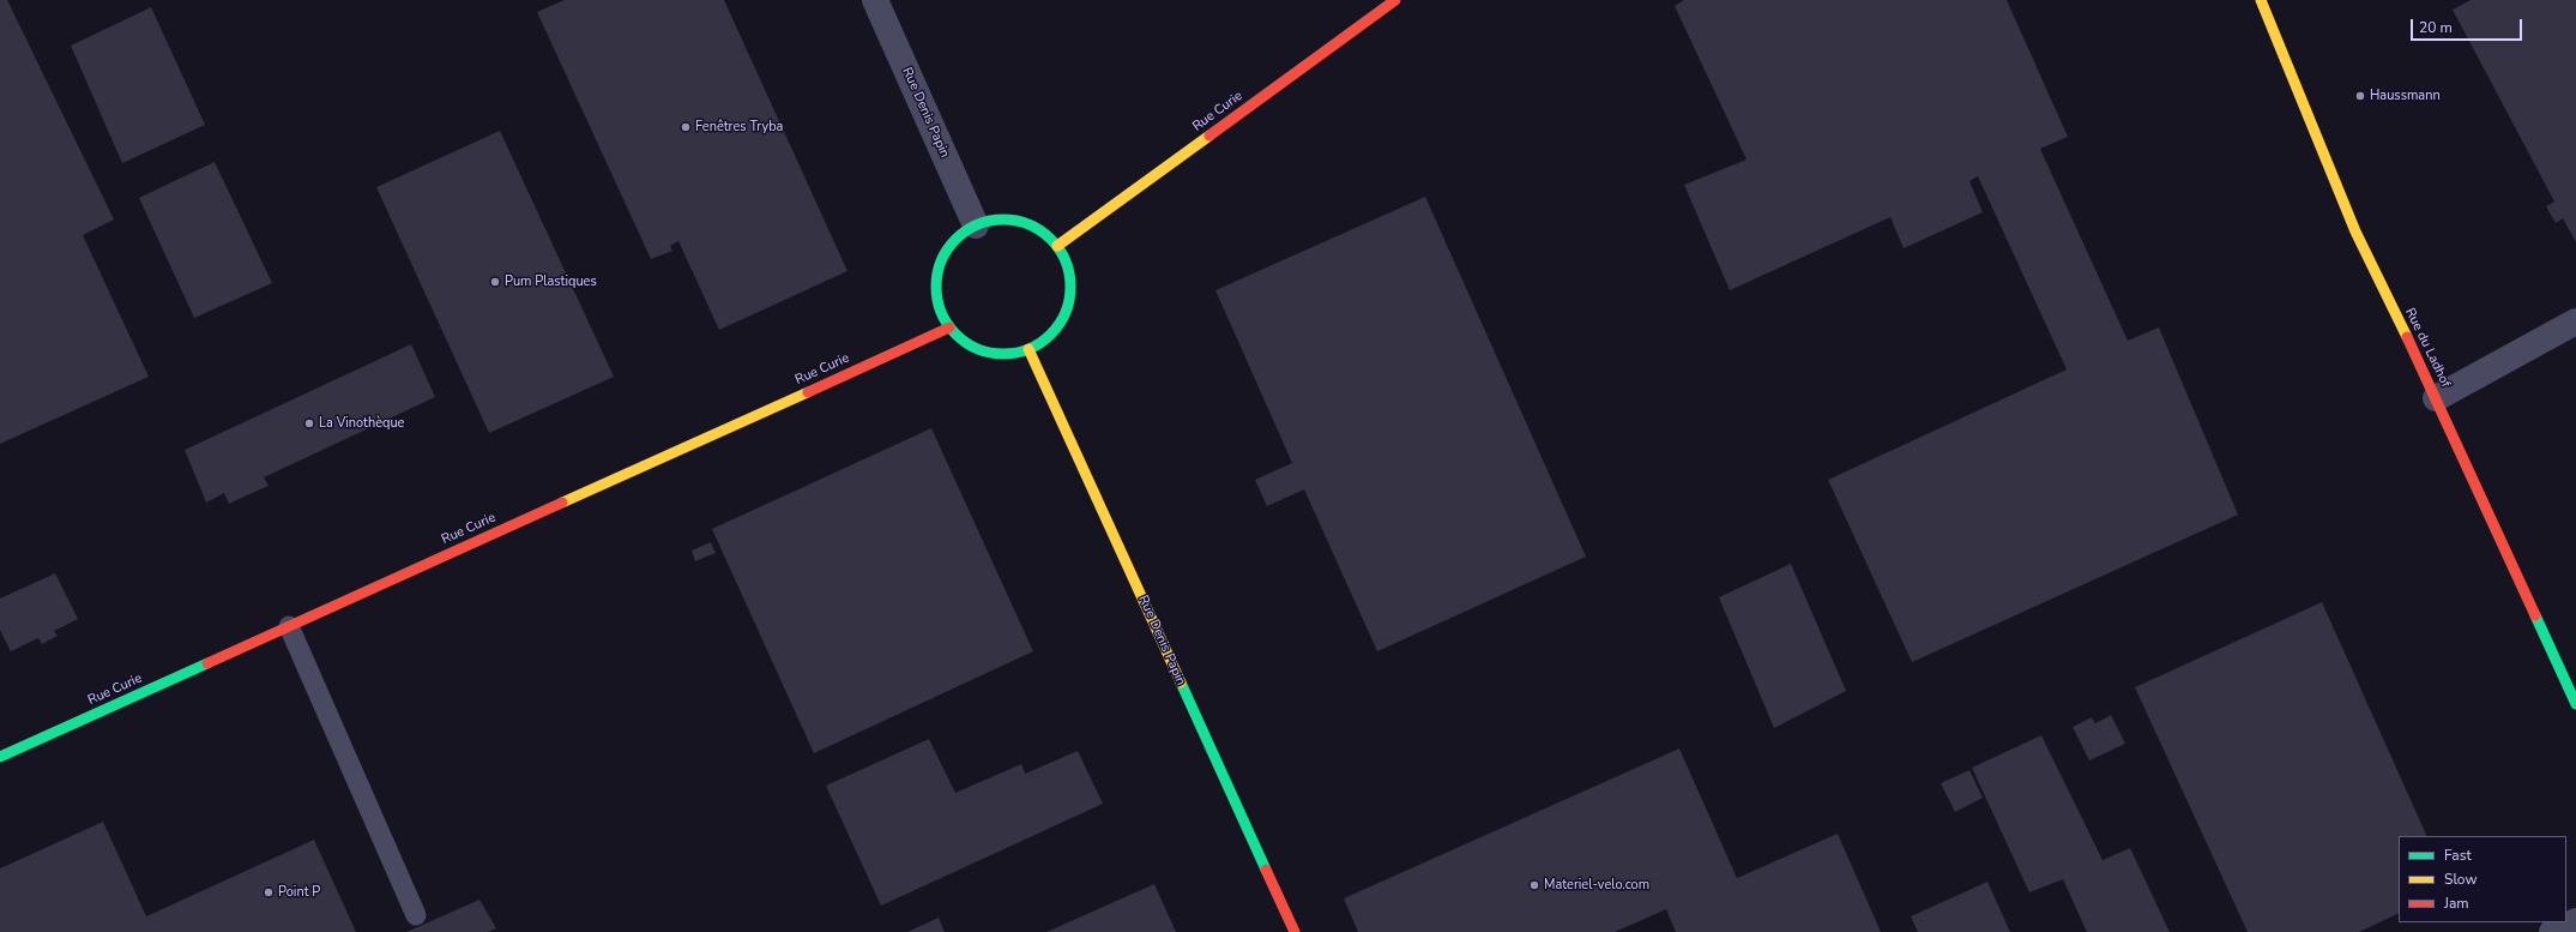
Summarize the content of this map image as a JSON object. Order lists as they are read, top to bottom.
{
  "streets": {
    "main road": ["Rue Curie", "Rue Denis Papin", "Rue du Ladhof"]
  },
  "crossings": [
    ["Rue Curie", "Rue Denis Papin"]
  ],
  "places": [
    "Haussmann",
    "Fenêtres Tryba",
    "Pum Plastiques",
    "La Vinothèque",
    "Materiel-velo.com",
    "Point P"
  ],
  "legend": ["Fast", "Slow", "Jam"],
  "scale_bar": "20 m"
}
